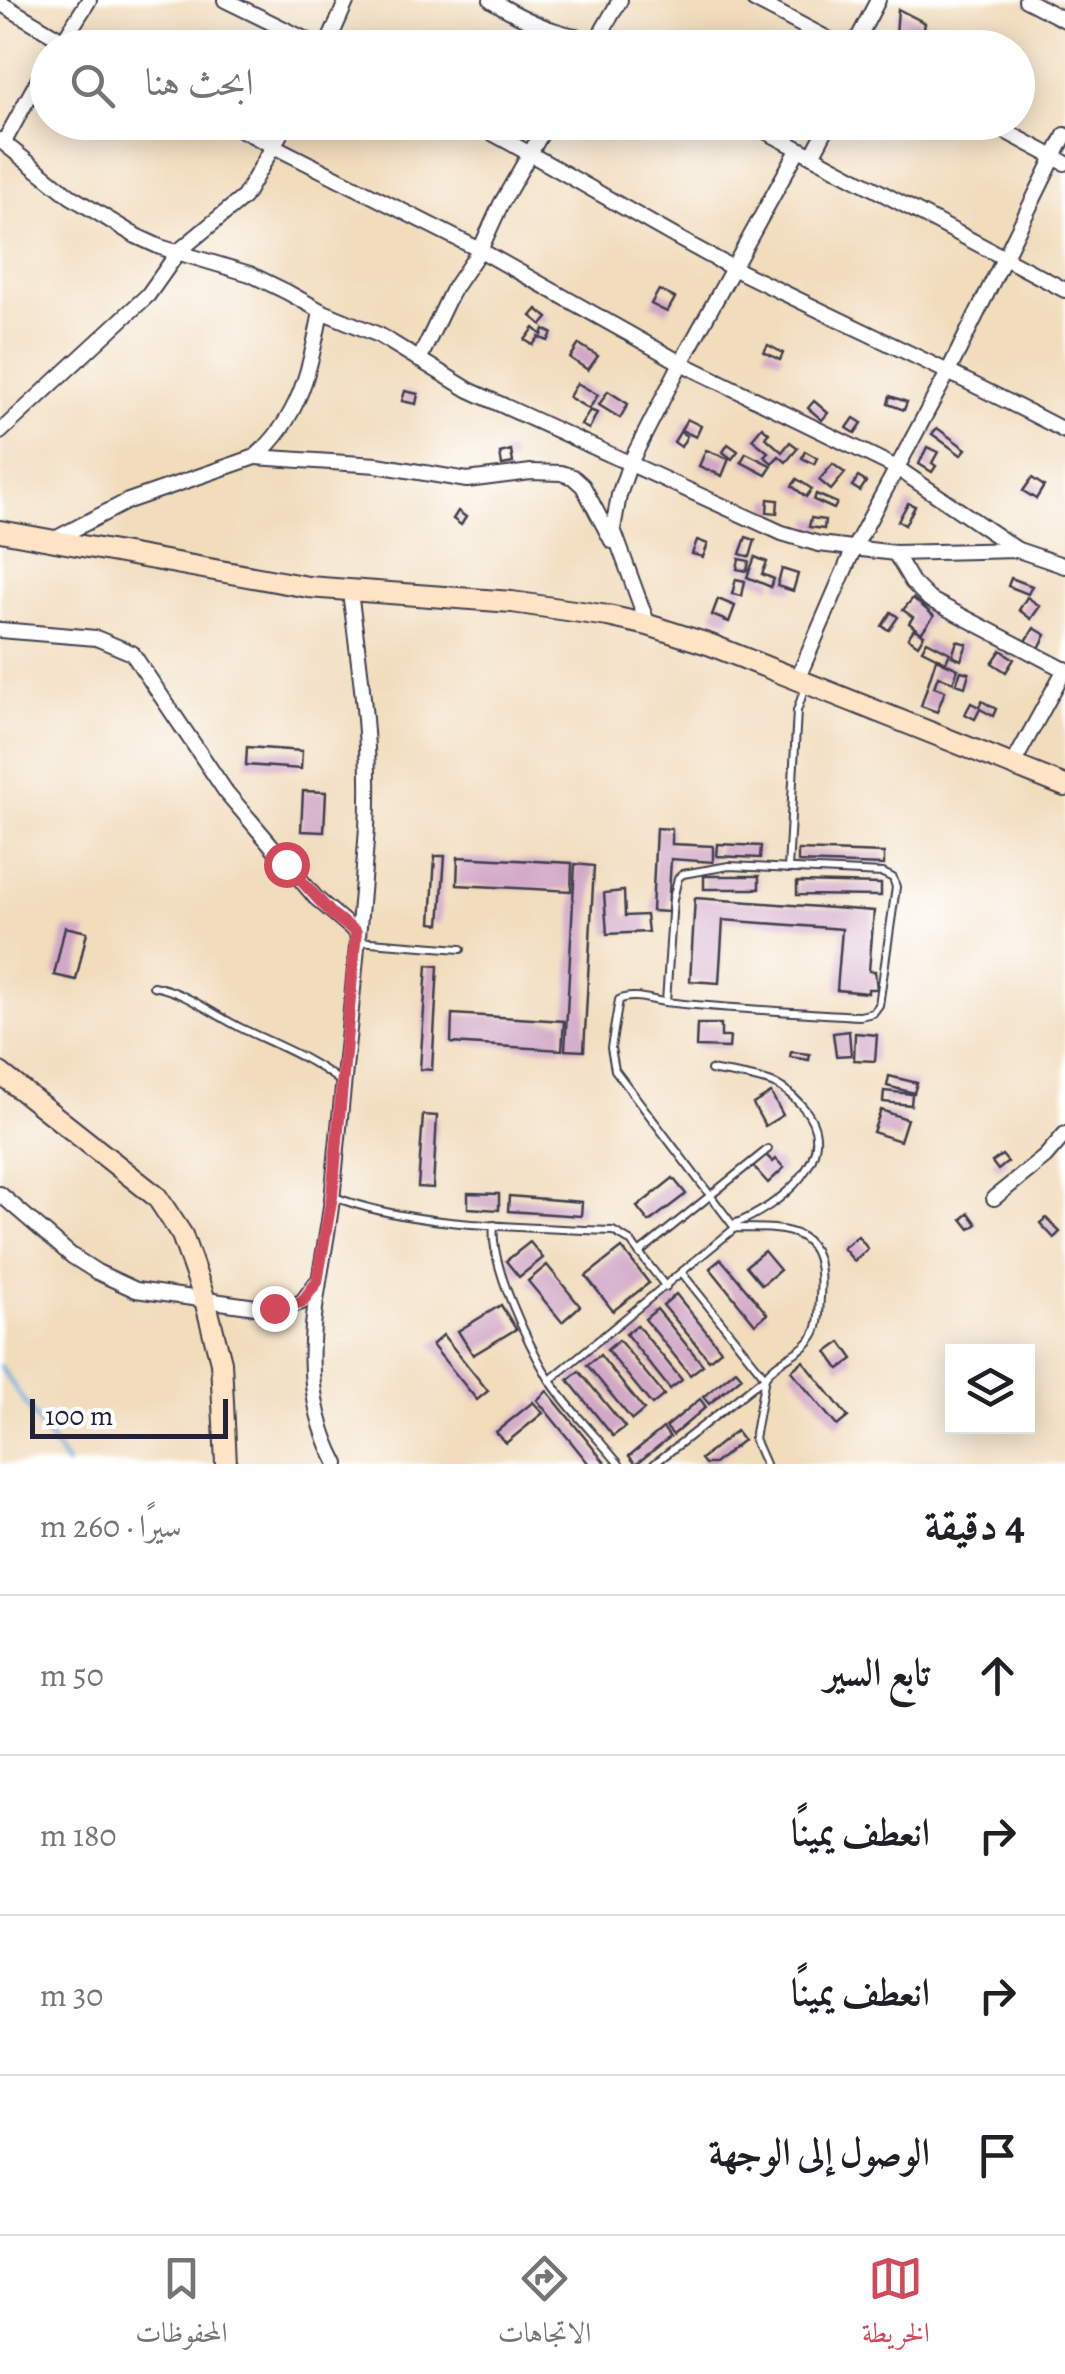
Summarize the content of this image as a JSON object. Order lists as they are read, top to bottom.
{
  "scale_bar": "100 m",
  "page": {
    "search": "ابحث هنا",
    "scale": "100 m",
    "heading": ["4 دقيقة", "سيرًا · 260 m"],
    "list": [
      ["تابع السير", "50 m"],
      ["انعطف يمينًا", "180 m"],
      ["انعطف يمينًا", "30 m"],
      "الوصول إلى الوجهة"
    ],
    "nav": ["الخريطة", "الاتجاهات", "المحفوظات"]
  }
}
